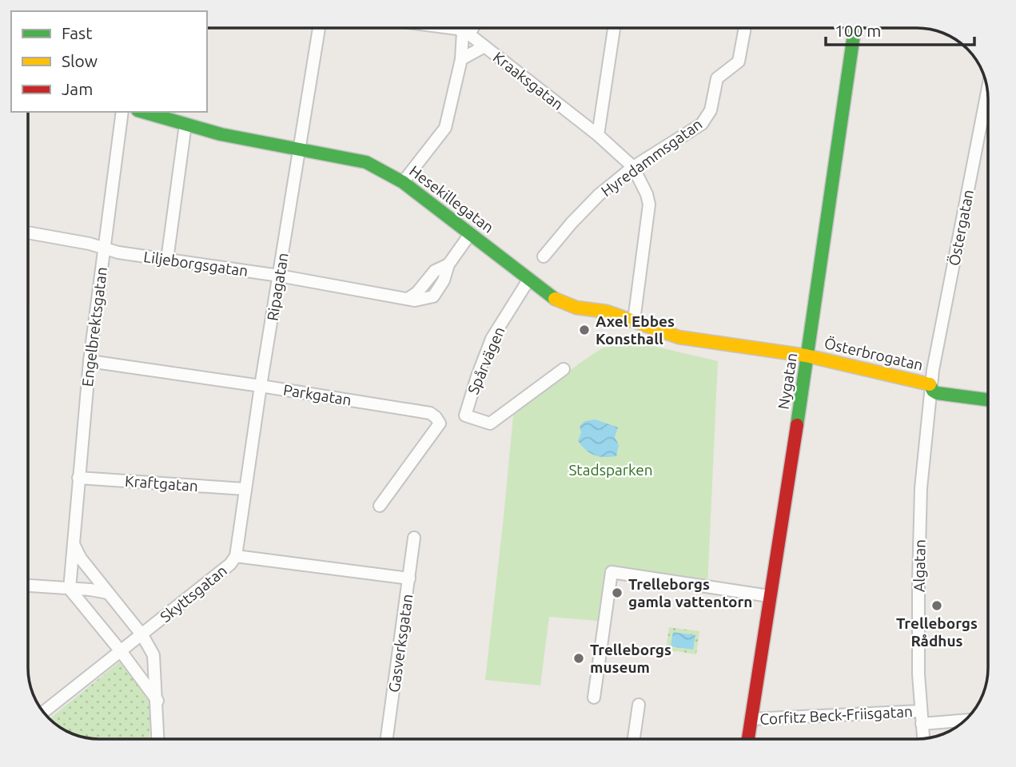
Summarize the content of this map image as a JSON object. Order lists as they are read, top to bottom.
{
  "streets": {
    "street": [
      "Kraaksgatan",
      "Hyredammsgatan",
      "Hesekillegatan",
      "Östergatan",
      "Liljeborgsgatan",
      "Ripagatan",
      "Engelbrektsgatan",
      "Österbrogatan",
      "Spårvägen",
      "Nygatan",
      "Parkgatan",
      "Kraftgatan",
      "Algatan",
      "Skyttsgatan",
      "Gasverksgatan",
      "Corfitz Beck-Friisgatan"
    ]
  },
  "crossings": [
    ["Kraaksgatan", "Hyredammsgatan"],
    ["Hesekillegatan", "Liljeborgsgatan"],
    ["Hesekillegatan", "Ripagatan"],
    ["Hesekillegatan", "Österbrogatan"],
    ["Hesekillegatan", "Spårvägen"],
    ["Östergatan", "Österbrogatan"],
    ["Östergatan", "Algatan"],
    ["Liljeborgsgatan", "Ripagatan"],
    ["Liljeborgsgatan", "Engelbrektsgatan"],
    ["Ripagatan", "Parkgatan"],
    ["Ripagatan", "Kraftgatan"],
    ["Ripagatan", "Skyttsgatan"],
    ["Engelbrektsgatan", "Parkgatan"],
    ["Engelbrektsgatan", "Kraftgatan"],
    ["Österbrogatan", "Nygatan"],
    ["Österbrogatan", "Algatan"],
    ["Nygatan", "Corfitz Beck-Friisgatan"],
    ["Algatan", "Corfitz Beck-Friisgatan"],
    ["Skyttsgatan", "Gasverksgatan"]
  ],
  "parks": ["Stadsparken"],
  "places": [
    "Axel Ebbes Konsthall",
    "Trelleborgs gamla vattentorn",
    "Trelleborgs Rådhus",
    "Trelleborgs museum"
  ],
  "legend": ["Fast", "Slow", "Jam"],
  "scale_bar": "100 m"
}
